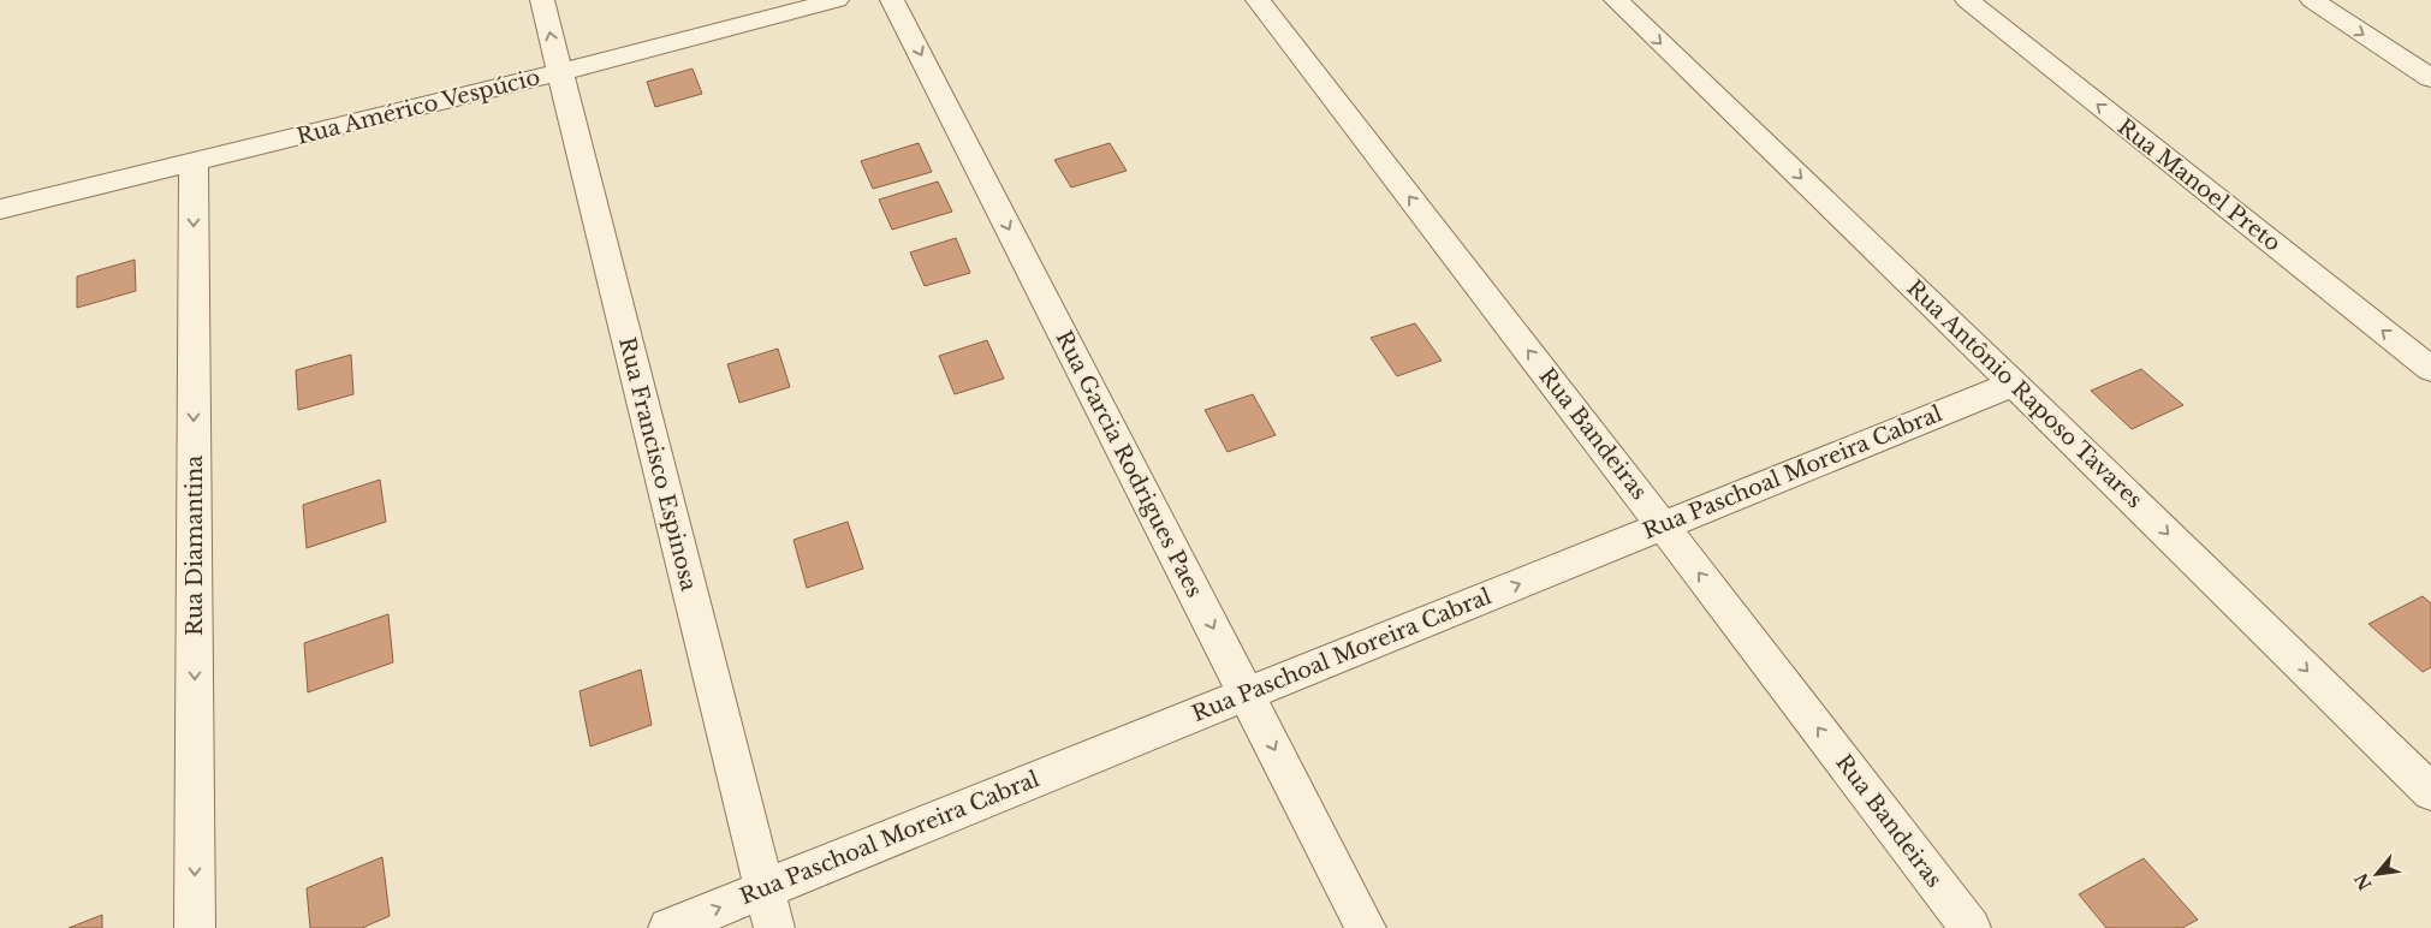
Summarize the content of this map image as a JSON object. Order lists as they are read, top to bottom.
{
  "streets": {
    "street": [
      "Rua Américo Vespúcio",
      "Rua Manoel Preto",
      "Rua Antônio Raposo Tavares",
      "Rua Bandeiras",
      "Rua Francisco Espinosa",
      "Rua Garcia Rodrigues Paes",
      "Rua Paschoal Moreira Cabral",
      "Rua Diamantina"
    ]
  },
  "crossings": [
    ["Rua Américo Vespúcio", "Rua Francisco Espinosa"],
    ["Rua Américo Vespúcio", "Rua Diamantina"],
    ["Rua Antônio Raposo Tavares", "Rua Paschoal Moreira Cabral"],
    ["Rua Bandeiras", "Rua Paschoal Moreira Cabral"],
    ["Rua Francisco Espinosa", "Rua Paschoal Moreira Cabral"],
    ["Rua Garcia Rodrigues Paes", "Rua Paschoal Moreira Cabral"]
  ],
  "one_way": [
    "Rua Manoel Preto",
    "Rua Antônio Raposo Tavares",
    "Rua Bandeiras",
    "Rua Garcia Rodrigues Paes",
    "Rua Paschoal Moreira Cabral",
    "Rua Diamantina"
  ],
  "north": "bottom left"
}
